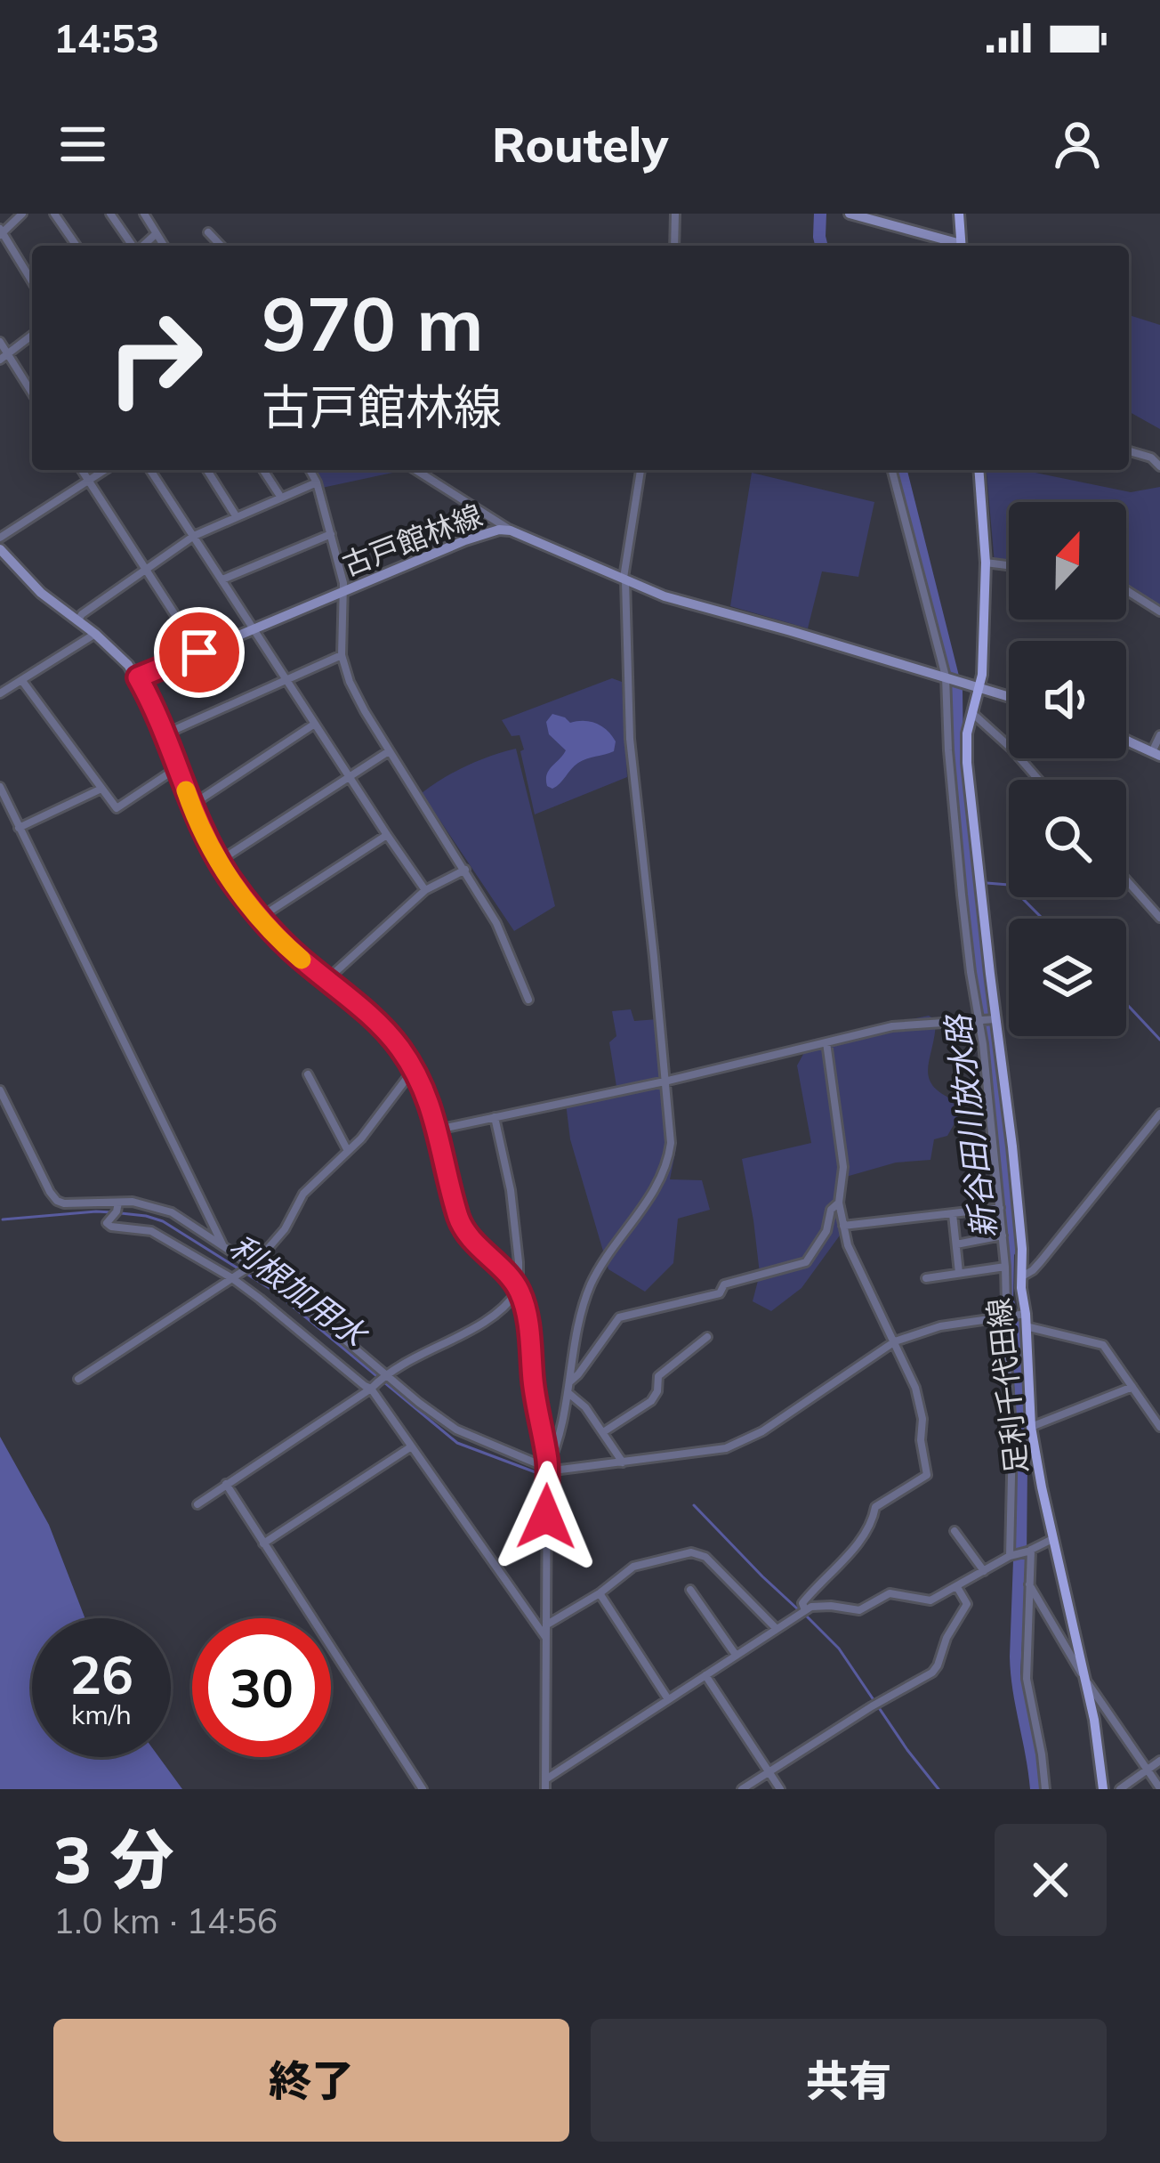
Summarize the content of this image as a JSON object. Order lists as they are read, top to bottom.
{
  "streets": {
    "main road": ["古戸館林線", "足利千代田線"]
  },
  "crossings": [
    ["古戸館林線", "足利千代田線"]
  ],
  "water": ["新谷田川放水路", "利根加用水"],
  "north": "top",
  "page": {
    "status": "14:53",
    "header": "Routely",
    "turn": ["970 m", "古戸館林線"],
    "speed": "26 km/h",
    "limit": "30",
    "heading": ["3 分", "1.0 km · 14:56"],
    "buttons": ["終了", "共有"]
  }
}
